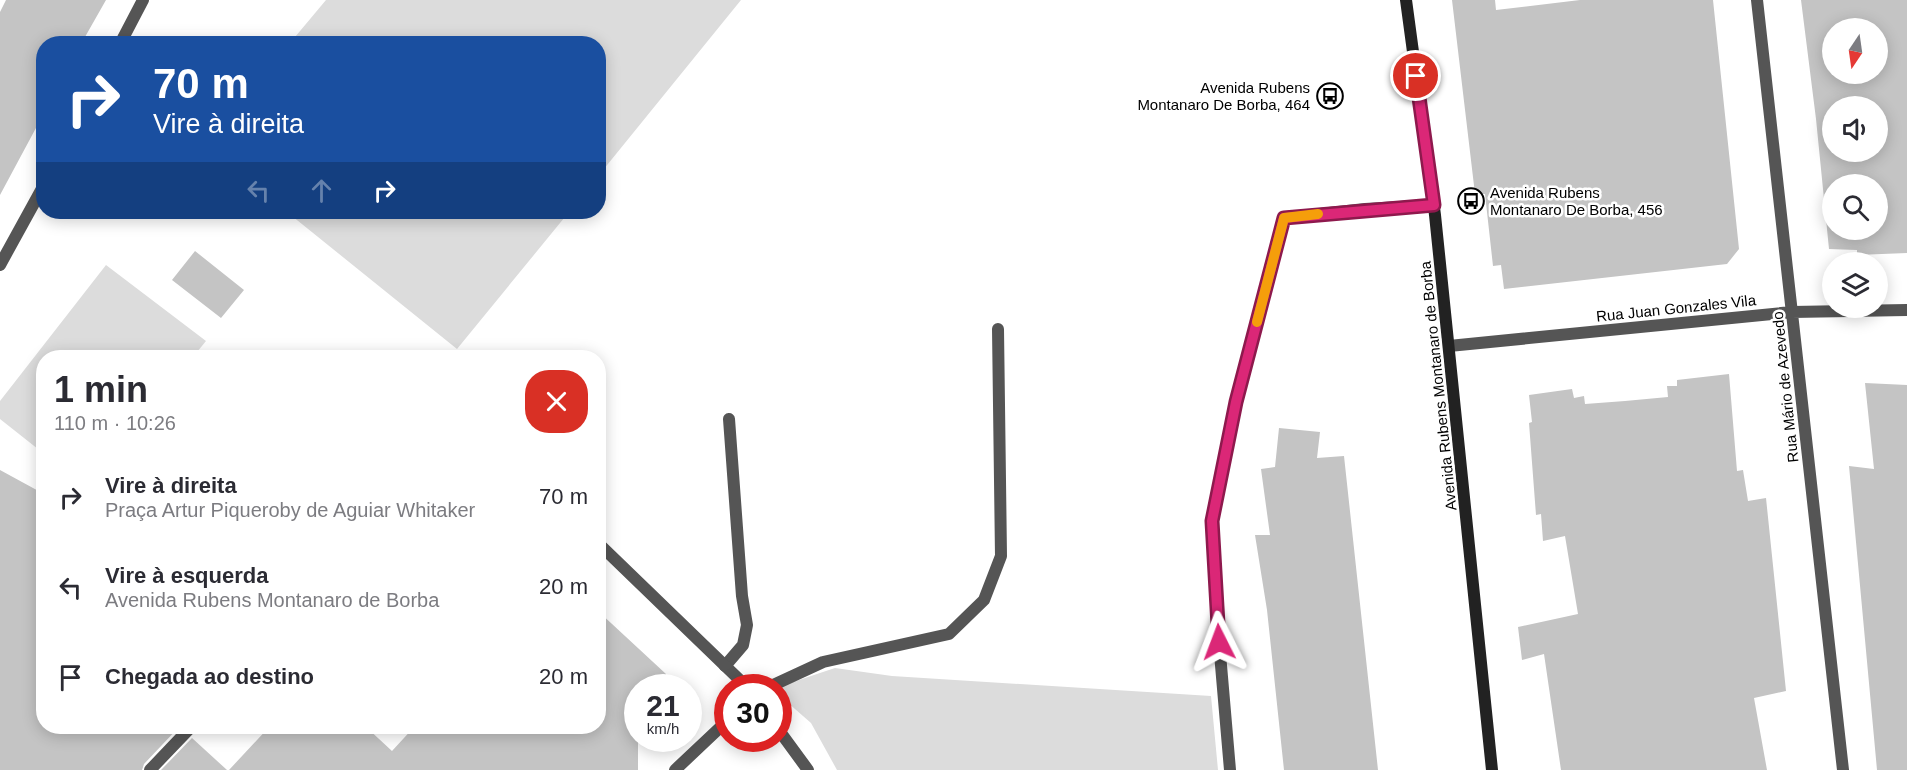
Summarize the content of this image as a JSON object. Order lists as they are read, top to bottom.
{
  "streets": {
    "street": ["Rua Juan Gonzales Vila", "Avenida Rubens Montanaro de Borba", "Rua Mário de Azevedo"]
  },
  "crossings": [
    ["Rua Juan Gonzales Vila", "Avenida Rubens Montanaro de Borba"],
    ["Rua Juan Gonzales Vila", "Rua Mário de Azevedo"]
  ],
  "places": {
    "bus stop": ["Avenida Rubens Montanaro De Borba, 464", "Avenida Rubens Montanaro De Borba, 456"]
  },
  "north": "bottom",
  "page": {
    "turn": ["70 m", "Vire à direita"],
    "heading": ["1 min", "110 m · 10:26"],
    "list": [
      {
        "name": "Vire à direita",
        "note": "Praça Artur Piqueroby de Aguiar Whitaker",
        "value": "70 m"
      },
      {
        "name": "Vire à esquerda",
        "note": "Avenida Rubens Montanaro de Borba",
        "value": "20 m"
      },
      {
        "name": "Chegada ao destino",
        "value": "20 m"
      }
    ],
    "speed": "21 km/h",
    "limit": "30"
  }
}
